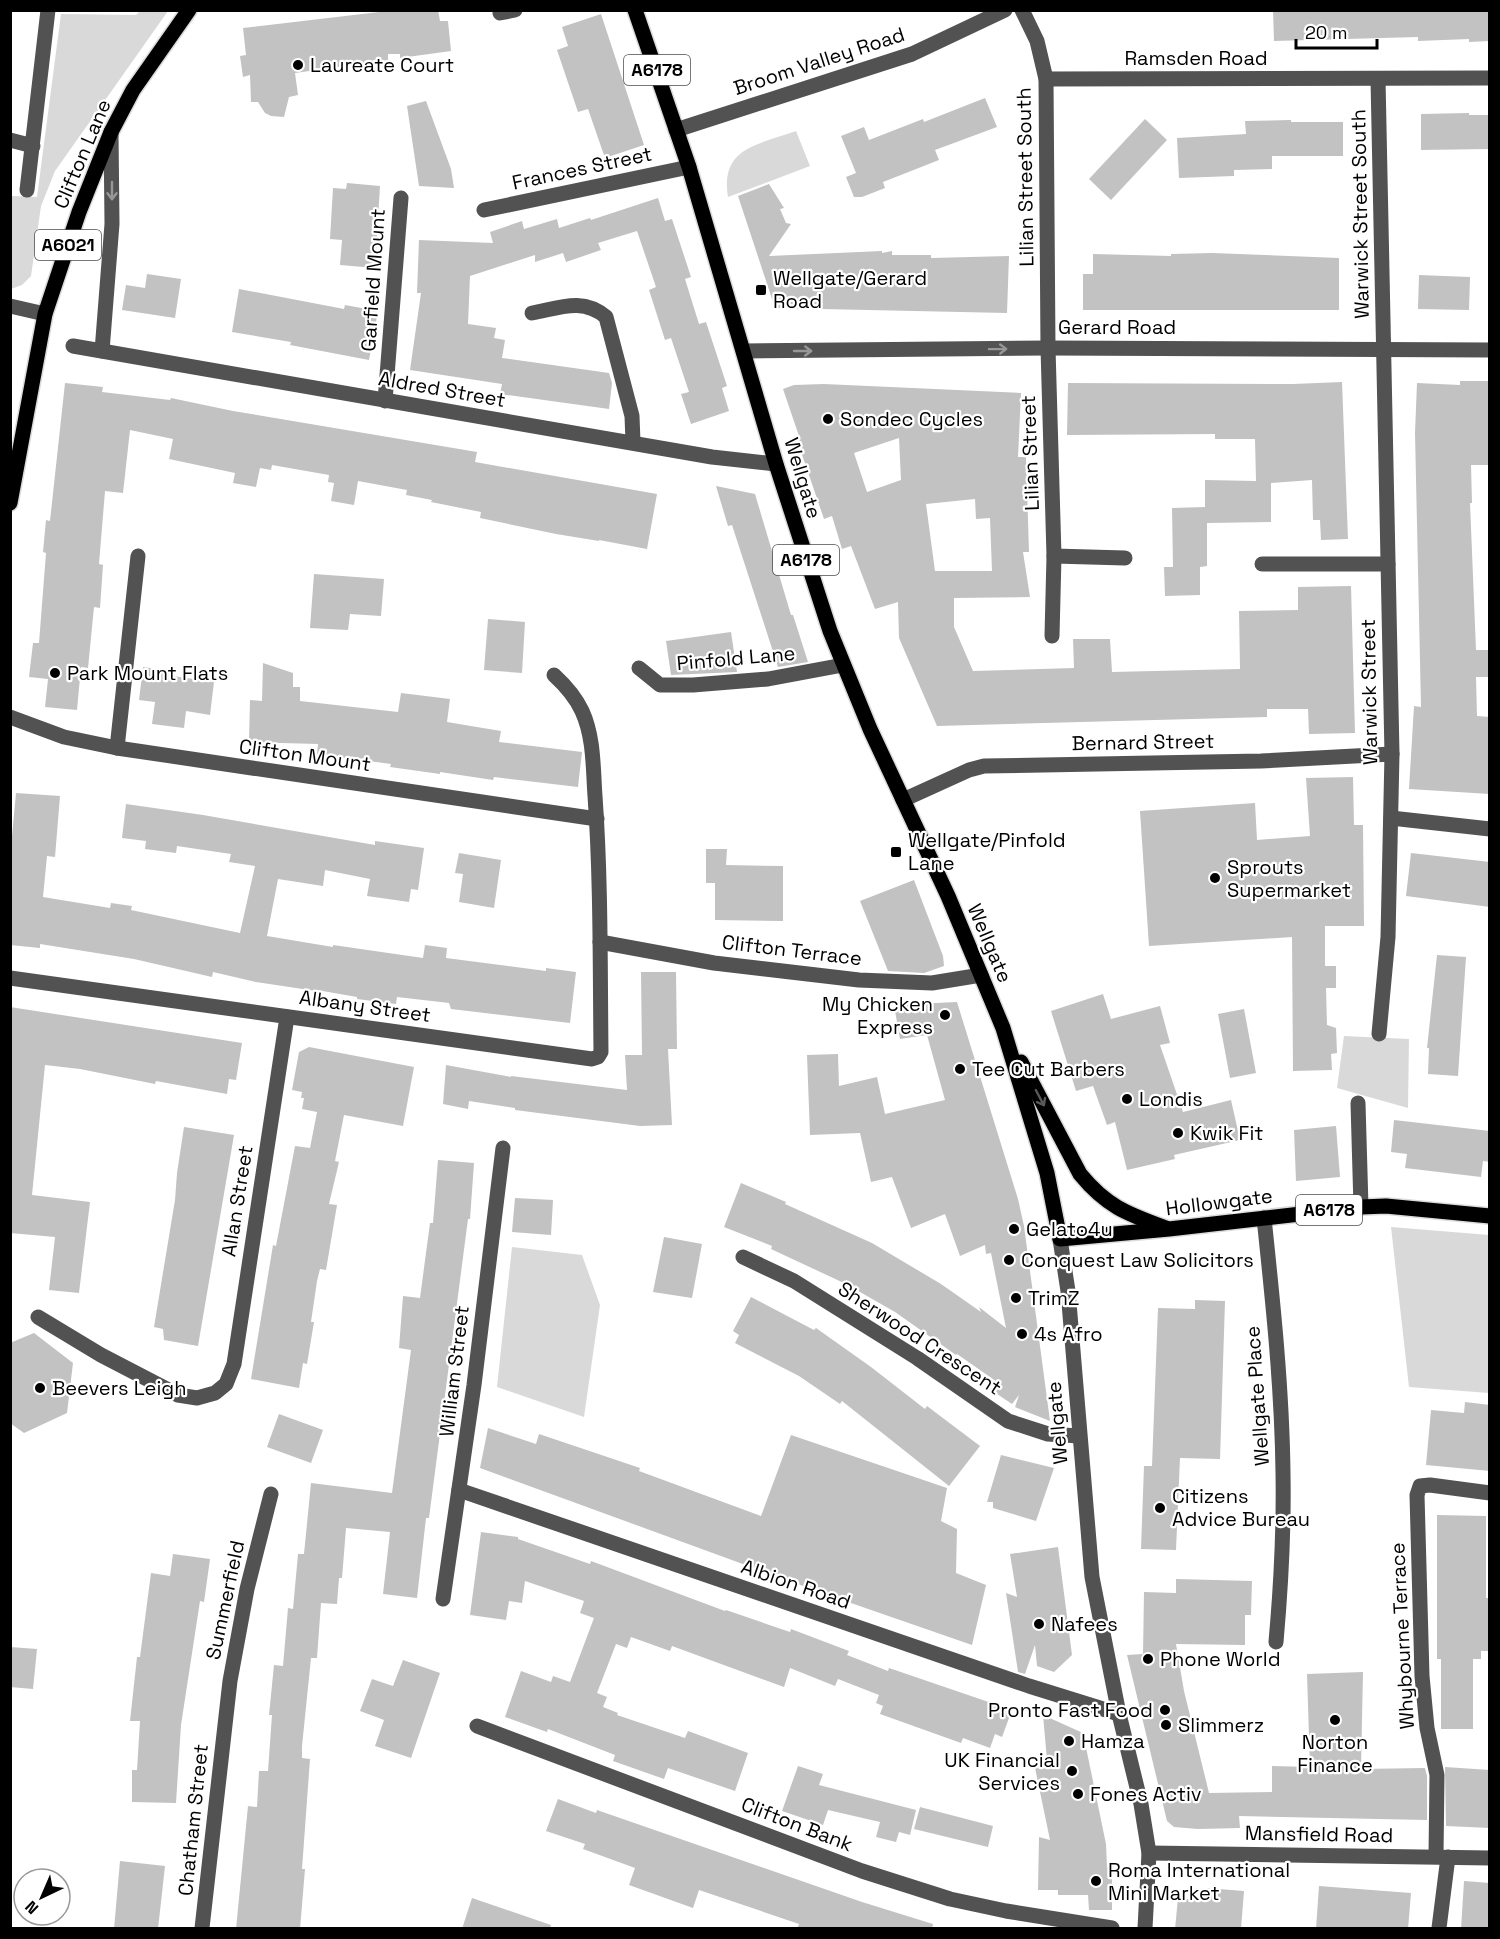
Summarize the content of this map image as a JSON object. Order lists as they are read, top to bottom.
{
  "streets": {
    "main road": [
      "A6178",
      "Clifton Lane",
      "A6021",
      "Wellgate",
      "Hollowgate"
    ],
    "street": [
      "Ramsden Road",
      "Broom Valley Road",
      "Frances Street",
      "Lilian Street South",
      "Warwick Street South",
      "Garfield Mount",
      "Gerard Road",
      "Aldred Street",
      "Lilian Street",
      "Pinfold Lane",
      "Warwick Street",
      "Bernard Street",
      "Clifton Mount",
      "Clifton Terrace",
      "Albany Street",
      "Allan Street",
      "Sherwood Crescent",
      "William Street",
      "Wellgate Place",
      "Albion Road",
      "Summerfield",
      "Whybourne Terrace",
      "Chatham Street",
      "Clifton Bank",
      "Mansfield Road"
    ]
  },
  "crossings": [
    ["Ramsden Road", "Lilian Street South"],
    ["Ramsden Road", "Warwick Street South"],
    ["Broom Valley Road", "Wellgate"],
    ["A6178", "Wellgate"],
    ["A6178", "Hollowgate"],
    ["Frances Street", "Wellgate"],
    ["Lilian Street South", "Gerard Road"],
    ["Lilian Street South", "Lilian Street"],
    ["Warwick Street South", "Gerard Road"],
    ["Warwick Street South", "Warwick Street"],
    ["Garfield Mount", "Aldred Street"],
    ["Gerard Road", "Lilian Street"],
    ["Gerard Road", "Wellgate"],
    ["Gerard Road", "Warwick Street"],
    ["Aldred Street", "Wellgate"],
    ["Wellgate", "Pinfold Lane"],
    ["Wellgate", "Bernard Street"],
    ["Wellgate", "Clifton Terrace"],
    ["Wellgate", "Hollowgate"],
    ["Wellgate", "Sherwood Crescent"],
    ["Wellgate", "Albion Road"],
    ["Wellgate", "Mansfield Road"],
    ["Warwick Street", "Bernard Street"],
    ["Clifton Terrace", "Albany Street"],
    ["Albany Street", "Allan Street"],
    ["Hollowgate", "Wellgate Place"],
    ["William Street", "Albion Road"],
    ["Summerfield", "Chatham Street"],
    ["Whybourne Terrace", "Mansfield Road"]
  ],
  "one_way": ["Gerard Road"],
  "places": {
    "other": [
      "Laureate Court",
      "Sondec Cycles",
      "Park Mount Flats",
      "Sprouts Supermarket",
      "My Chicken Express",
      "Tee Cut Barbers",
      "Londis",
      "Kwik Fit",
      "Gelato4u",
      "Conquest Law Solicitors",
      "TrimZ",
      "4s Afro",
      "Beevers Leigh",
      "Citizens Advice Bureau",
      "Nafees",
      "Phone World",
      "Pronto Fast Food",
      "Norton Finance",
      "Slimmerz",
      "Hamza",
      "UK Financial Services",
      "Fones Activ",
      "Roma International Mini Market"
    ],
    "transit": ["Wellgate/Gerard Road", "Wellgate/Pinfold Lane"]
  },
  "scale_bar": "20 m",
  "north": "bottom left"
}
